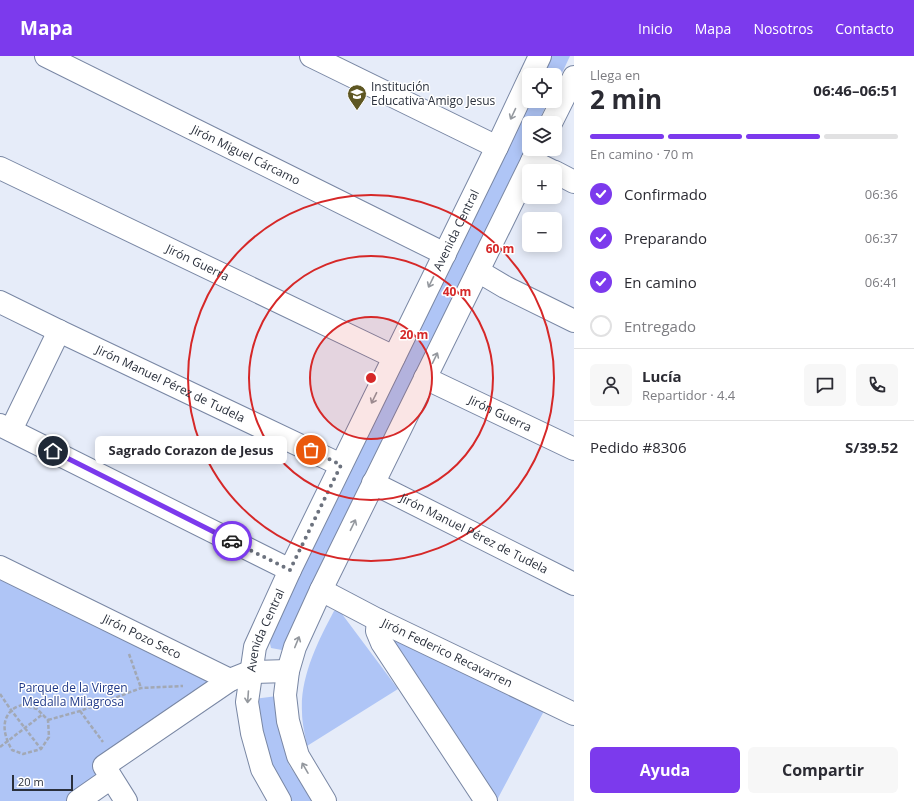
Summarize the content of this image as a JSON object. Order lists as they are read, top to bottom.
{
  "streets": {
    "street": [
      "Jirón Miguel Cárcamo",
      "Avenida Central",
      "Jirón Guerra",
      "Jirón Manuel Pérez de Tudela",
      "Jirón Pozo Seco",
      "Jirón Federico Recavarren"
    ]
  },
  "crossings": [
    ["Jirón Miguel Cárcamo", "Avenida Central"],
    ["Avenida Central", "Jirón Guerra"],
    ["Avenida Central", "Jirón Manuel Pérez de Tudela"]
  ],
  "parks": ["Parque de la Virgen Medalla Milagrosa"],
  "places": {
    "school or university": ["Institución Educativa Amigo Jesus"],
    "other": ["Sagrado Corazon de Jesus"]
  },
  "scale_bar": "20 m",
  "page": {
    "header": "Mapa",
    "nav": [
      "Inicio",
      "Mapa",
      "Nosotros",
      "Contacto"
    ],
    "heading": ["2 min", "Llega en", "06:46–06:51"],
    "panel": [
      "Lucía",
      "Repartidor · 4.4",
      "Pedido #8306",
      "S/39.52"
    ],
    "map_buttons": ["+", "−"],
    "bar": "En camino · 70 m",
    "list": [
      ["Confirmado", "06:36"],
      ["Preparando", "06:37"],
      ["En camino", "06:41"],
      "Entregado"
    ],
    "bubble": "Sagrado Corazon de Jesus",
    "buttons": ["Ayuda", "Compartir"],
    "scale": "20 m"
  },
  "rings": ["60 m", "40 m", "20 m"]
}
